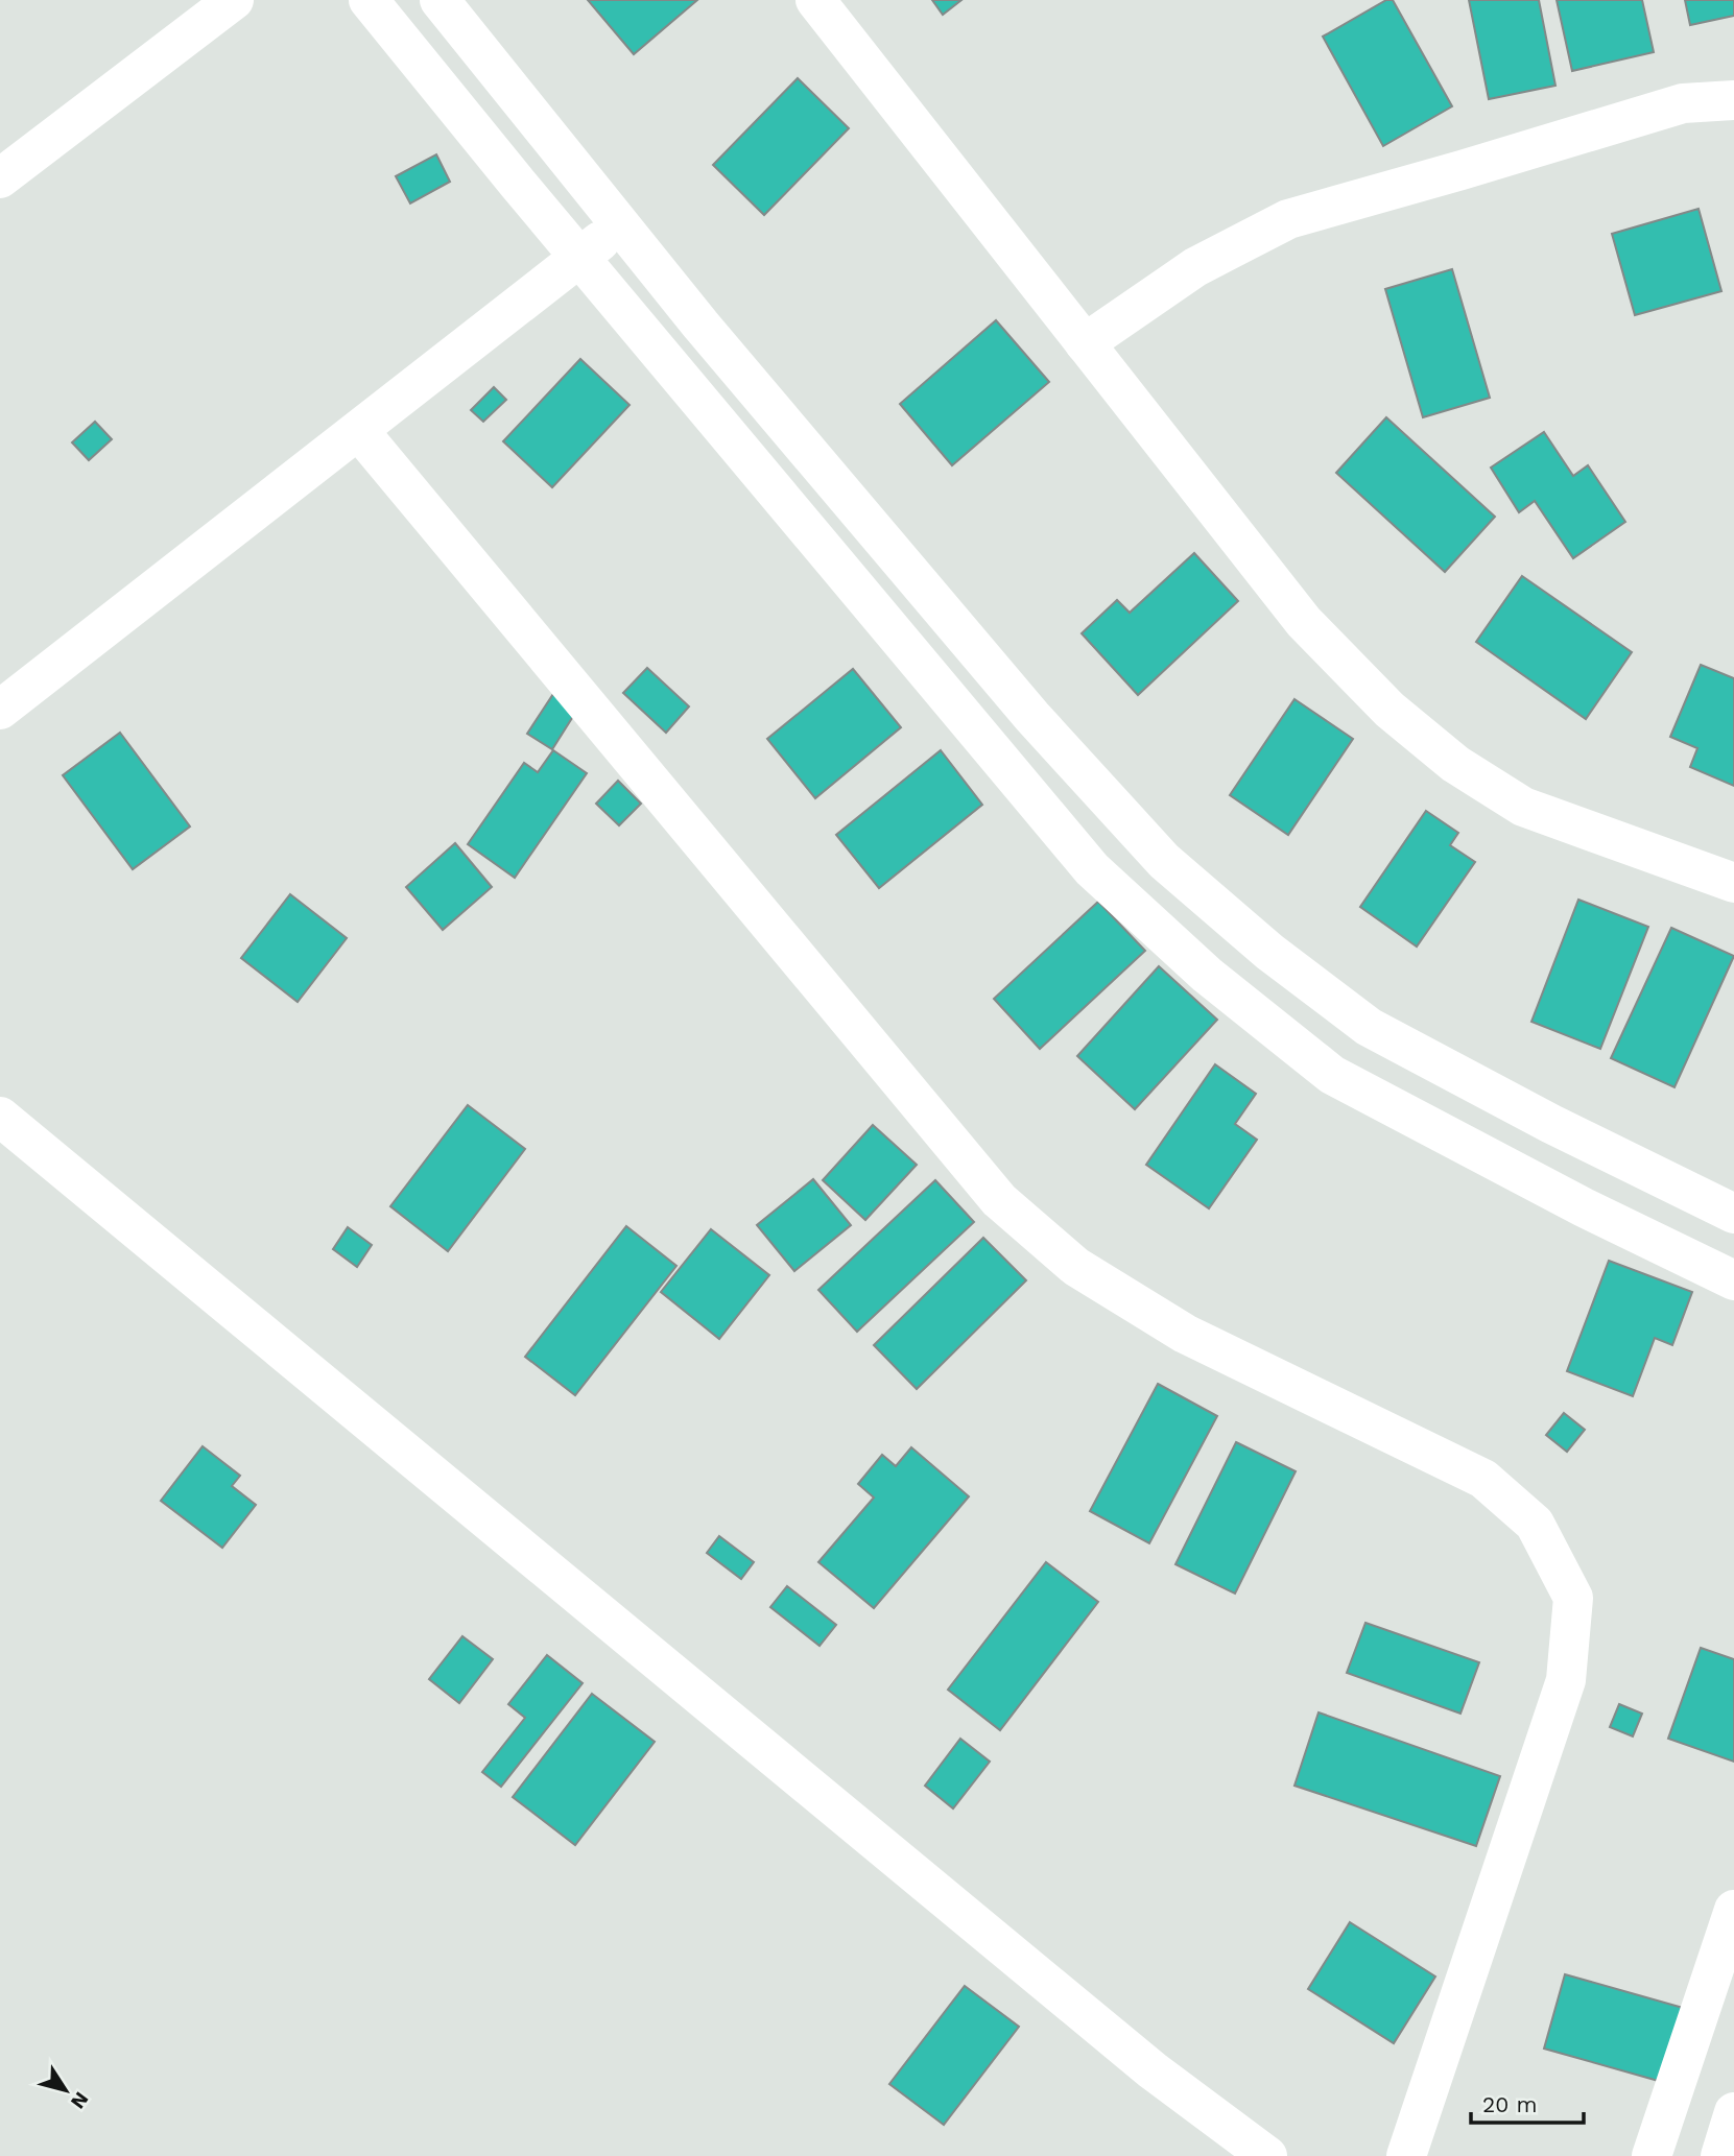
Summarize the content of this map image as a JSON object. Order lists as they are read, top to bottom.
{
  "scale_bar": "20 m",
  "north": "bottom right"
}
